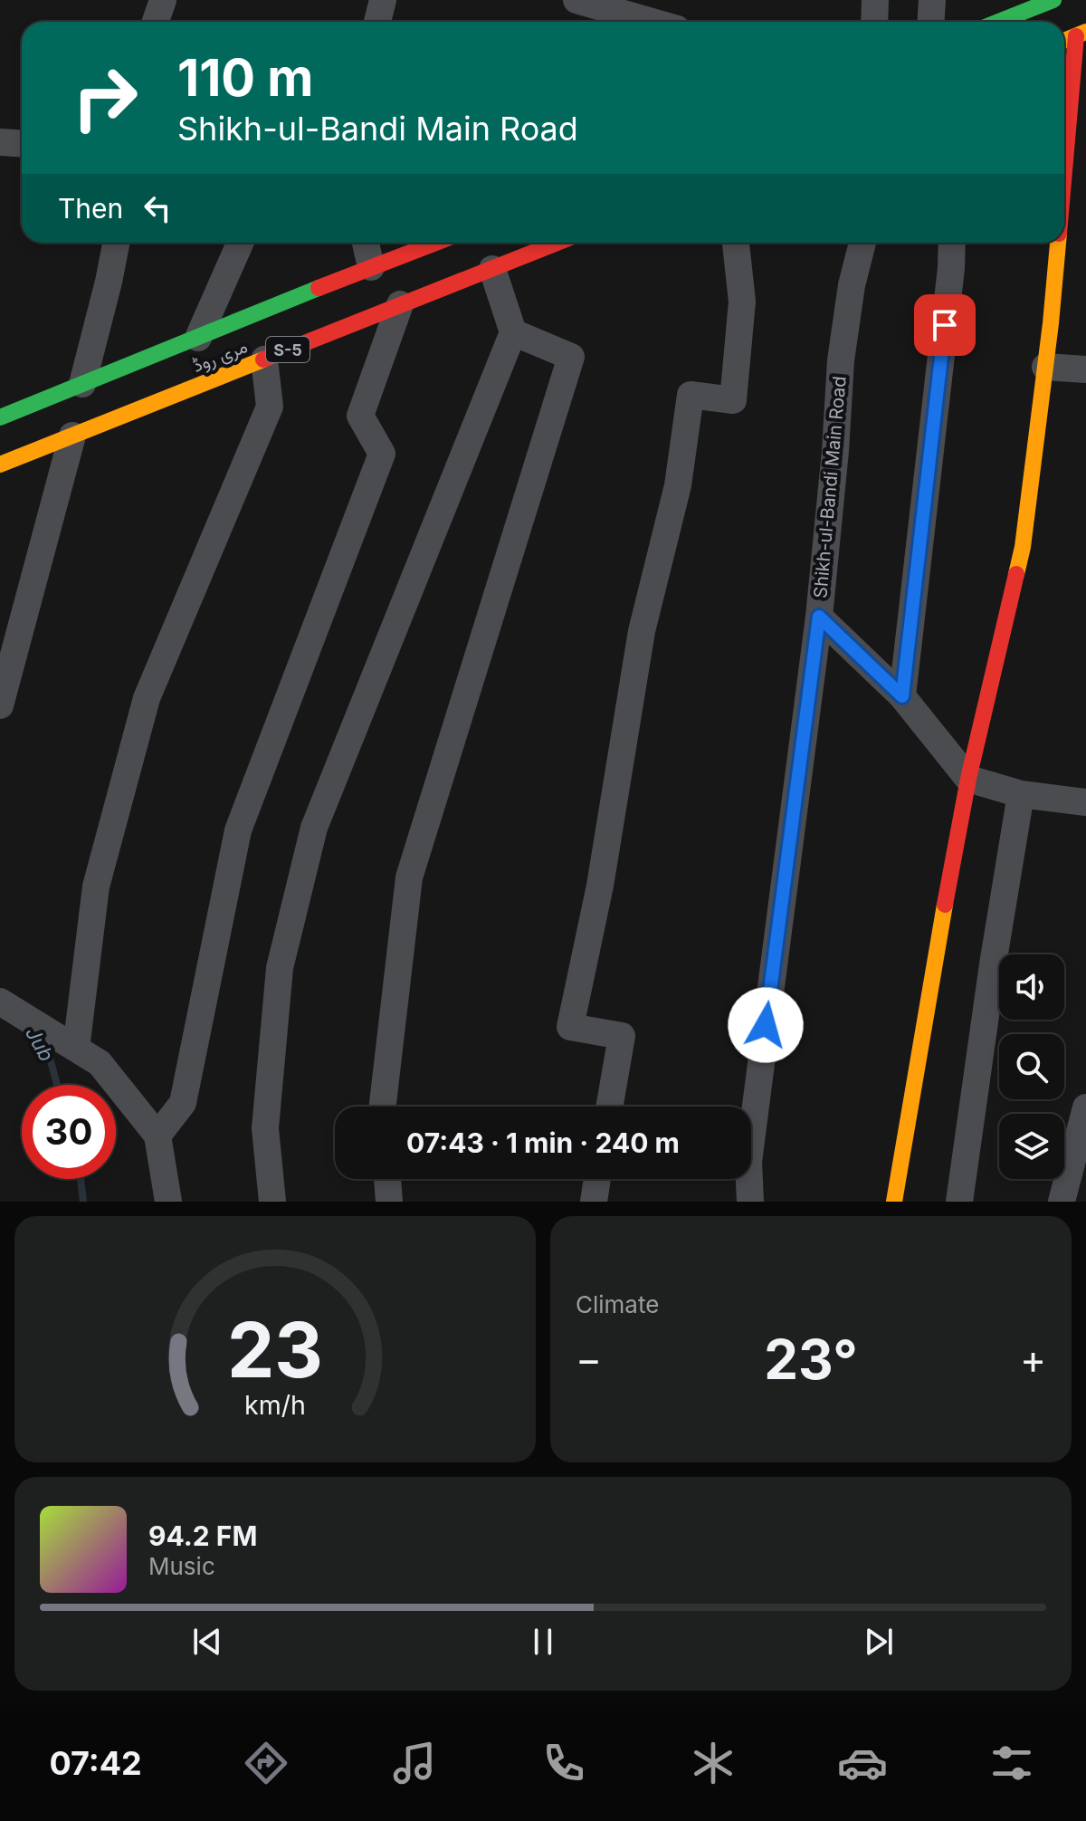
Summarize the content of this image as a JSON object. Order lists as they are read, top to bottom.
{
  "streets": {
    "main road": ["S-5", "مری روڈ"],
    "street": ["Shikh-ul-Bandi Main Road"]
  },
  "water": ["Jub"],
  "page": {
    "turn": ["110 m", "Shikh-ul-Bandi Main Road"],
    "then": "Then",
    "limit": "30",
    "trip": "07:43 · 1 min · 240 m",
    "tile": "Climate",
    "heat": ["−", "23°", "+"],
    "song": ["94.2 FM", "Music"],
    "tabs": "07:42",
    "gauge": ["23", "km/h"]
  }
}
